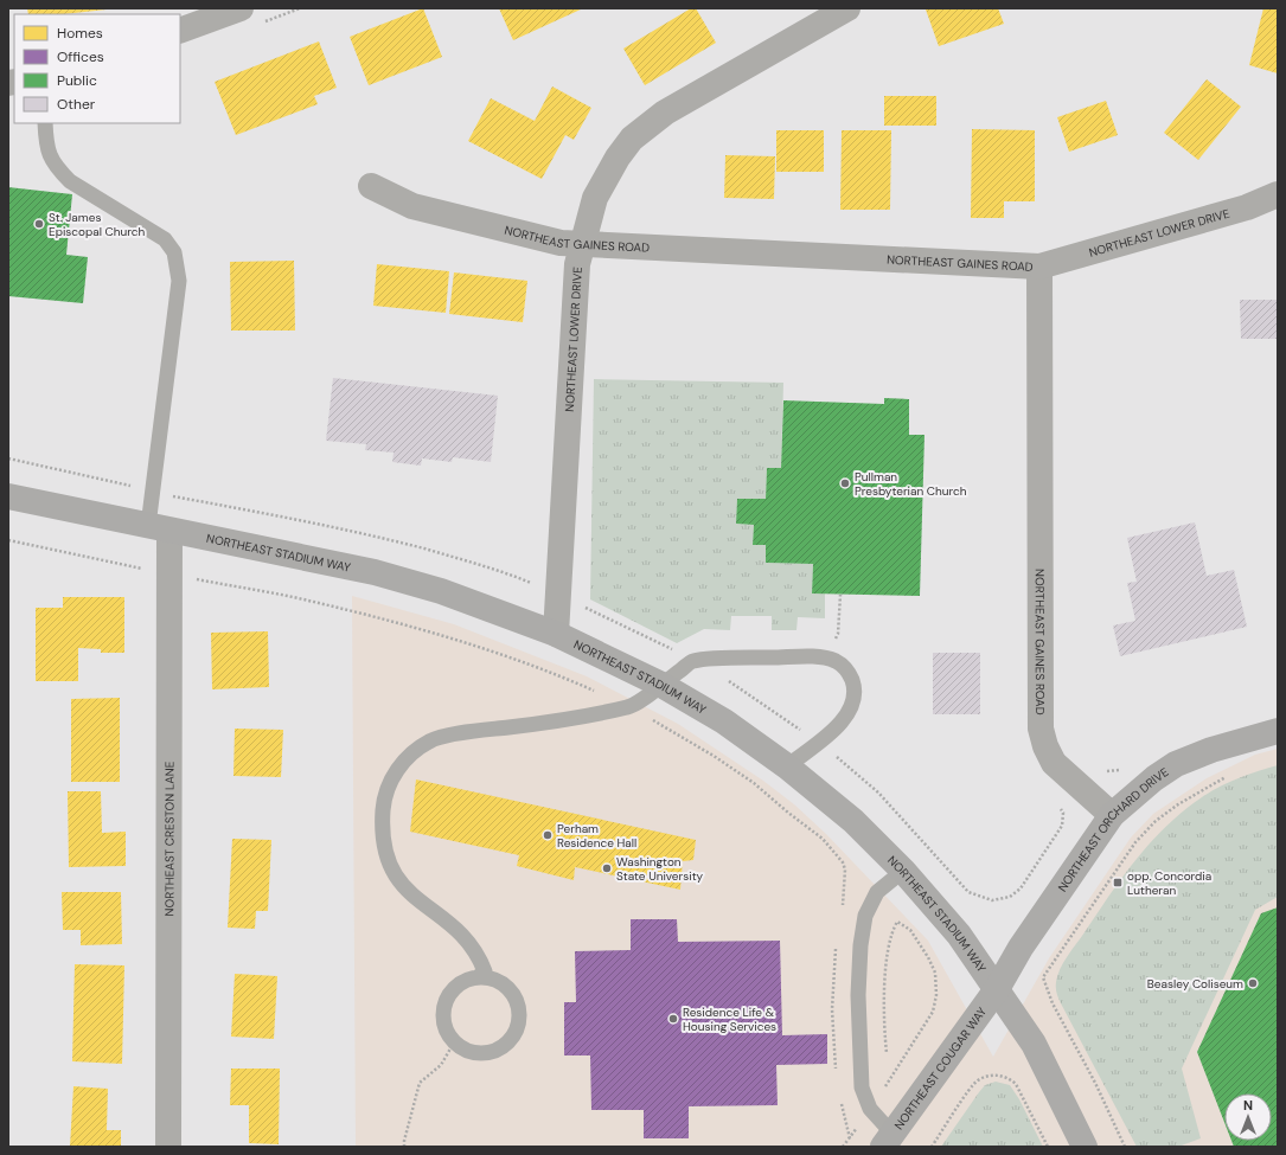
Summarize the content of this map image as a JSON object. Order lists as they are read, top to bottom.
{
  "streets": {
    "main road": ["NORTHEAST STADIUM WAY", "NORTHEAST ORCHARD DRIVE", "NORTHEAST COUGAR WAY"],
    "street": ["NORTHEAST LOWER DRIVE", "NORTHEAST GAINES ROAD", "NORTHEAST CRESTON LANE"]
  },
  "crossings": [
    ["NORTHEAST LOWER DRIVE", "NORTHEAST GAINES ROAD"],
    ["NORTHEAST LOWER DRIVE", "NORTHEAST STADIUM WAY"],
    ["NORTHEAST GAINES ROAD", "NORTHEAST ORCHARD DRIVE"],
    ["NORTHEAST STADIUM WAY", "NORTHEAST ORCHARD DRIVE"],
    ["NORTHEAST STADIUM WAY", "NORTHEAST CRESTON LANE"],
    ["NORTHEAST STADIUM WAY", "NORTHEAST COUGAR WAY"],
    ["NORTHEAST ORCHARD DRIVE", "NORTHEAST COUGAR WAY"]
  ],
  "places": {
    "other": [
      "St. James Episcopal Church",
      "Pullman Presbyterian Church",
      "Perham Residence Hall",
      "Washington State University",
      "Beasley Coliseum",
      "Residence Life & Housing Services"
    ],
    "transit": ["opp. Concordia Lutheran"]
  },
  "legend": [
    "Homes",
    "Offices",
    "Public",
    "Other"
  ],
  "north": "top"
}
